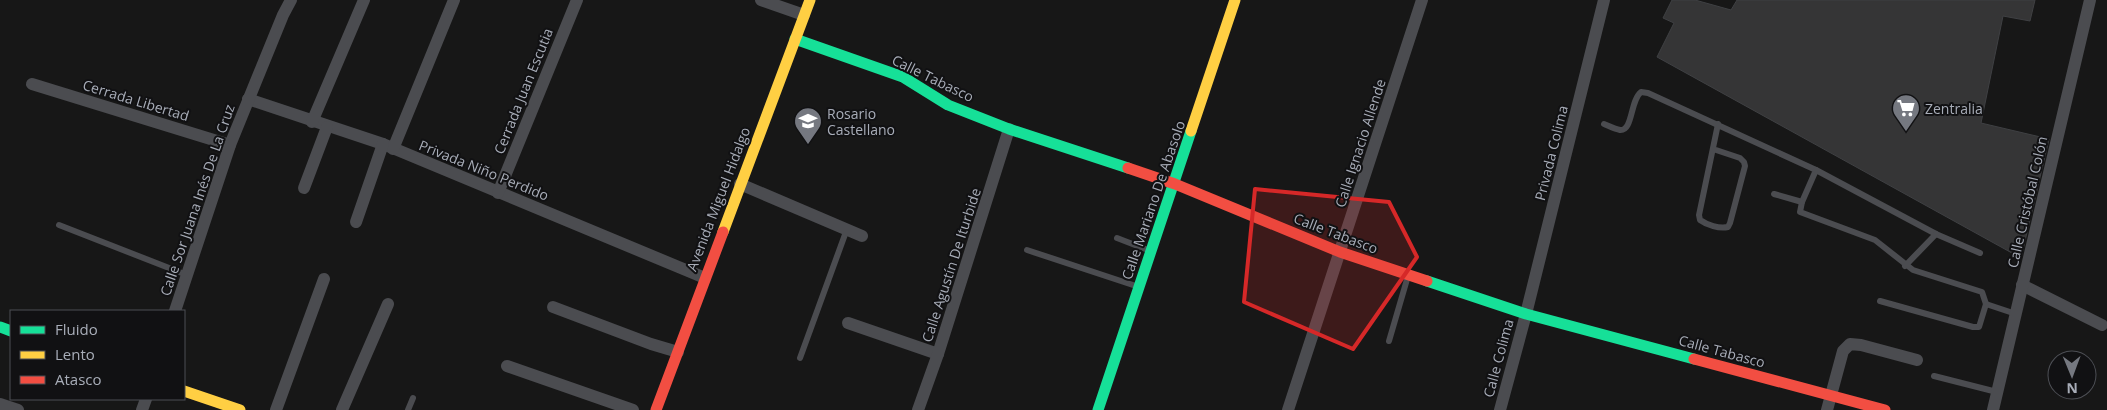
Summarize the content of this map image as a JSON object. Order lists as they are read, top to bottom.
{
  "streets": {
    "street": [
      "Calle Tabasco",
      "Cerrada Juan Escutia",
      "Cerrada Libertad",
      "Calle Ignacio Allende",
      "Privada Colima",
      "Privada Niño Perdido",
      "Avenida Miguel Hidalgo",
      "Calle Sor Juana Inés De La Cruz",
      "Calle Mariano De Abasolo",
      "Calle Cristóbal Colón",
      "Calle Agustín De Iturbide",
      "Calle Colima"
    ]
  },
  "crossings": [
    ["Calle Tabasco", "Calle Ignacio Allende"],
    ["Calle Tabasco", "Privada Colima"],
    ["Calle Tabasco", "Avenida Miguel Hidalgo"],
    ["Calle Tabasco", "Calle Mariano De Abasolo"],
    ["Calle Tabasco", "Calle Agustín De Iturbide"],
    ["Calle Tabasco", "Calle Colima"],
    ["Cerrada Juan Escutia", "Privada Niño Perdido"],
    ["Cerrada Libertad", "Calle Sor Juana Inés De La Cruz"],
    ["Privada Colima", "Calle Colima"],
    ["Privada Niño Perdido", "Avenida Miguel Hidalgo"],
    ["Privada Niño Perdido", "Calle Sor Juana Inés De La Cruz"]
  ],
  "places": {
    "supermarket": ["Zentralia"],
    "school or university": ["Rosario Castellano"]
  },
  "legend": ["Fluido", "Lento", "Atasco"],
  "north": "bottom"
}
